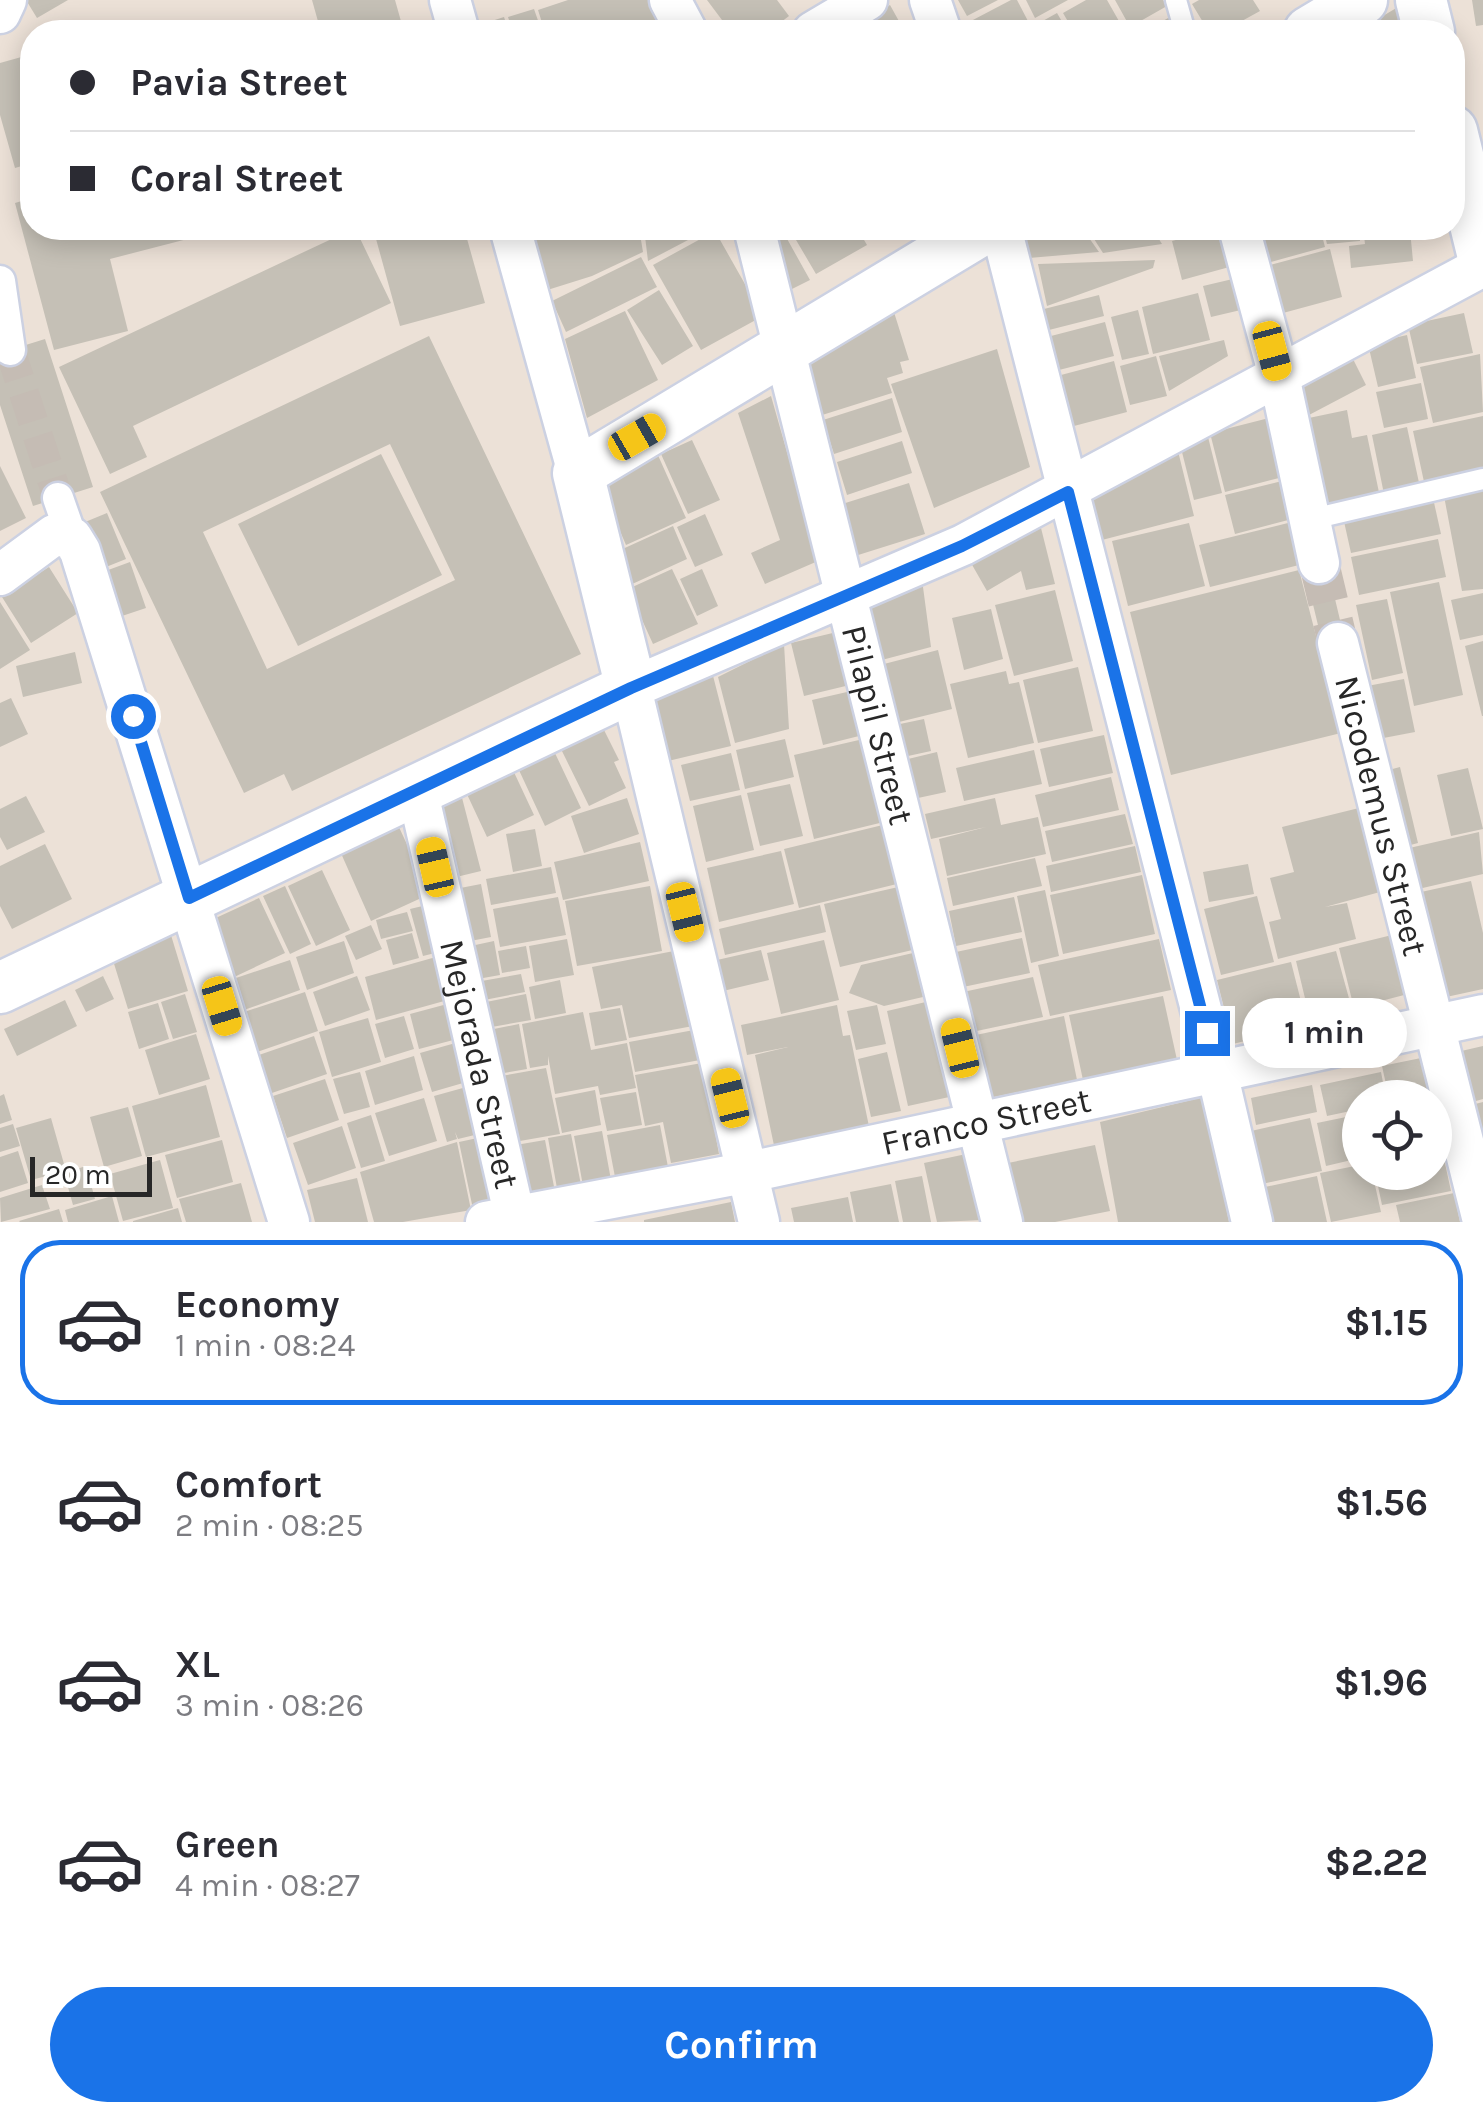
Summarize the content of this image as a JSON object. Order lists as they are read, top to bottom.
{
  "streets": {
    "street": [
      "Pilapil Street",
      "Nicodemus Street",
      "Mejorada Street",
      "Franco Street"
    ]
  },
  "crossings": [
    ["Pilapil Street", "Franco Street"],
    ["Nicodemus Street", "Franco Street"],
    ["Mejorada Street", "Franco Street"]
  ],
  "scale_bar": "20 m",
  "page": {
    "banner": ["Pavia Street", "Coral Street"],
    "bubble": "1 min",
    "scale": "20 m",
    "list": [
      {
        "name": "Economy",
        "note": "1 min · 08:24",
        "value": "$1.15"
      },
      {
        "name": "Comfort",
        "note": "2 min · 08:25",
        "value": "$1.56"
      },
      {
        "name": "XL",
        "note": "3 min · 08:26",
        "value": "$1.96"
      },
      {
        "name": "Green",
        "note": "4 min · 08:27",
        "value": "$2.22"
      }
    ],
    "buttons": "Confirm"
  }
}
